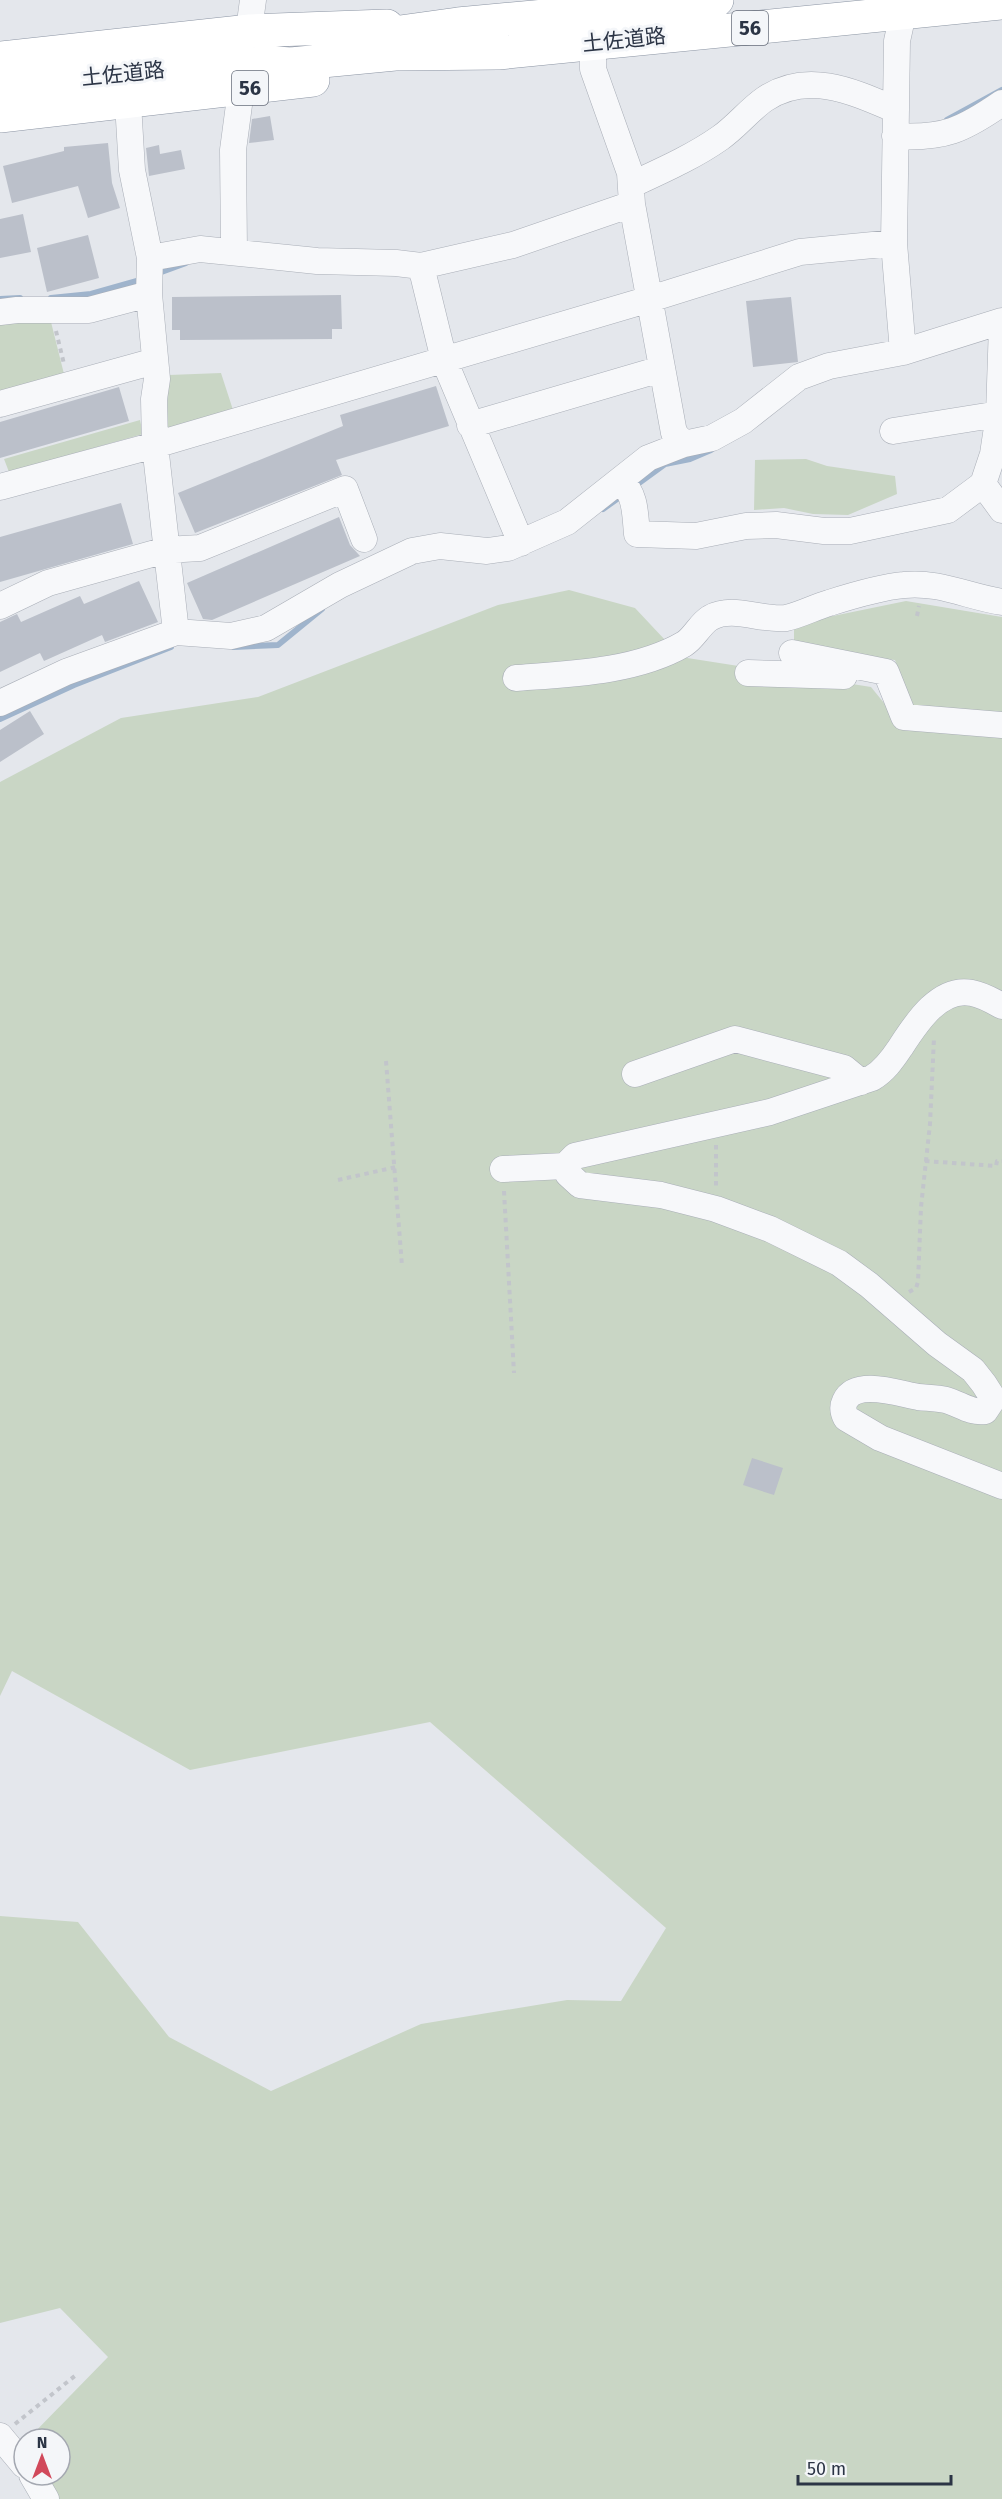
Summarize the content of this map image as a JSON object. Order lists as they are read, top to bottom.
{
  "streets": {
    "highway": ["56", "土佐道路"]
  },
  "crossings": [
    ["56", "土佐道路"]
  ],
  "scale_bar": "50 m",
  "north": "top"
}
